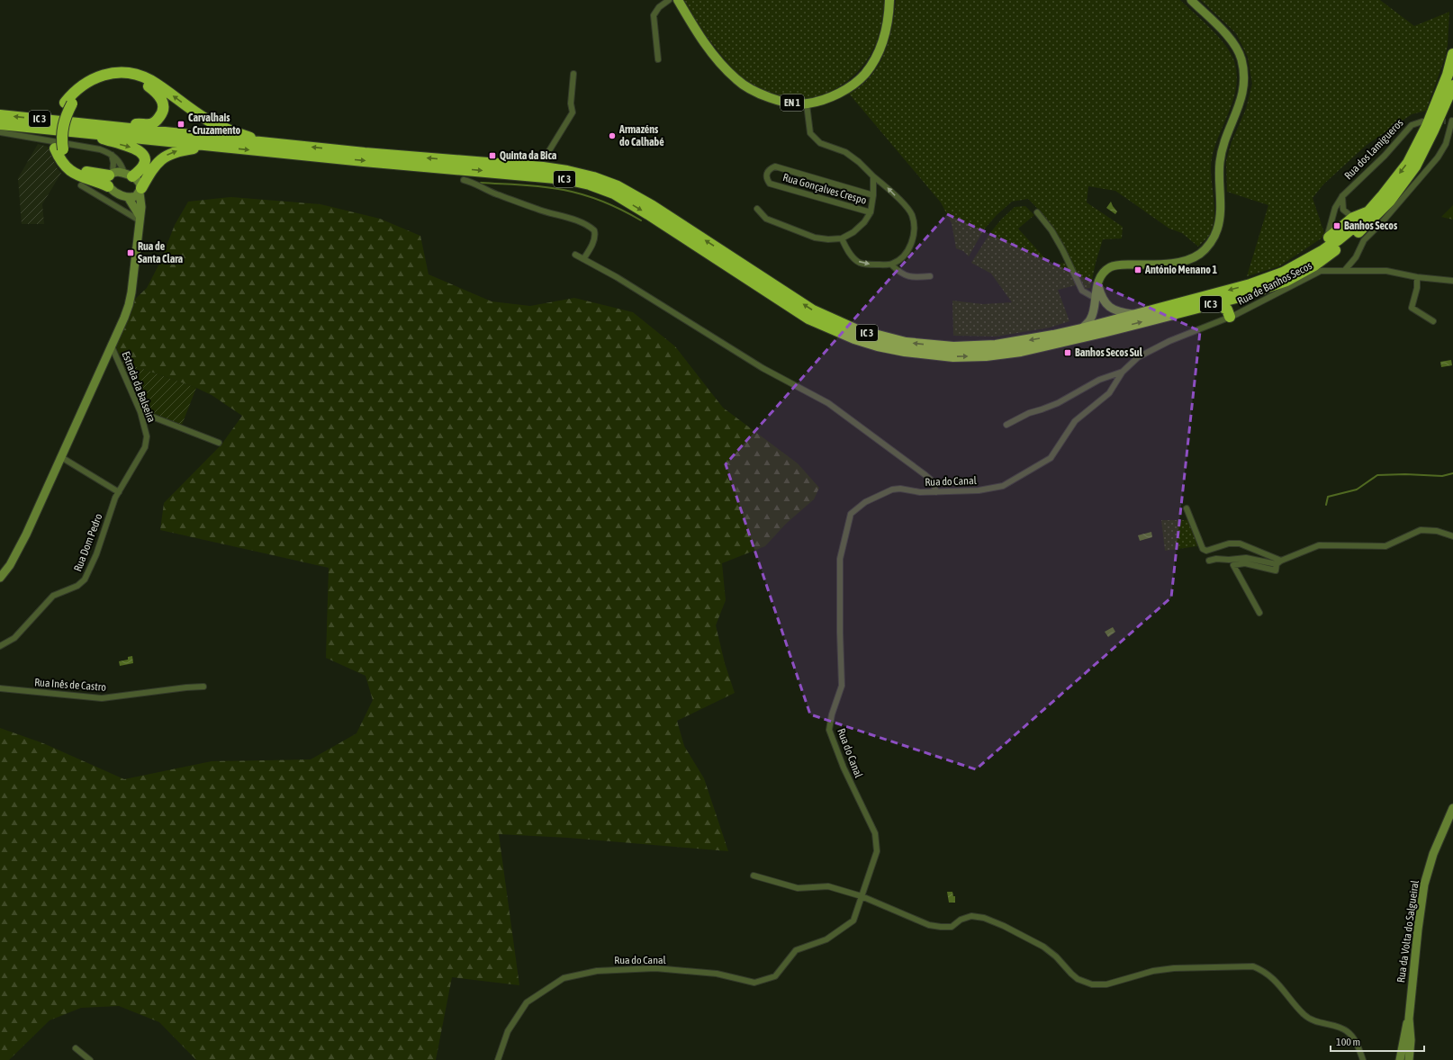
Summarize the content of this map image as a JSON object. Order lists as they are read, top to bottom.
{
  "streets": {
    "highway": ["IC 3"],
    "main road": ["EN 1"],
    "street": [
      "Rua dos Lamigueros",
      "Rua Gonçalves Crespo",
      "Rua de Banhos Secos",
      "Estrada da Balseira",
      "Rua do Canal",
      "Rua Dom Pedro",
      "Rua Inês de Castro",
      "Rua da Volta do Salgueiral"
    ]
  },
  "crossings": [
    ["Rua de Banhos Secos", "Rua do Canal"],
    ["Estrada da Balseira", "Rua Dom Pedro"]
  ],
  "places": {
    "transit": [
      "Carvalhais - Cruzamento",
      "Quinta da Bica",
      "Banhos Secos",
      "Rua de Santa Clara",
      "António Menano 1",
      "Banhos Secos Sul"
    ],
    "other": ["Armazéns do Calhabé"]
  },
  "scale_bar": "100 m"
}
